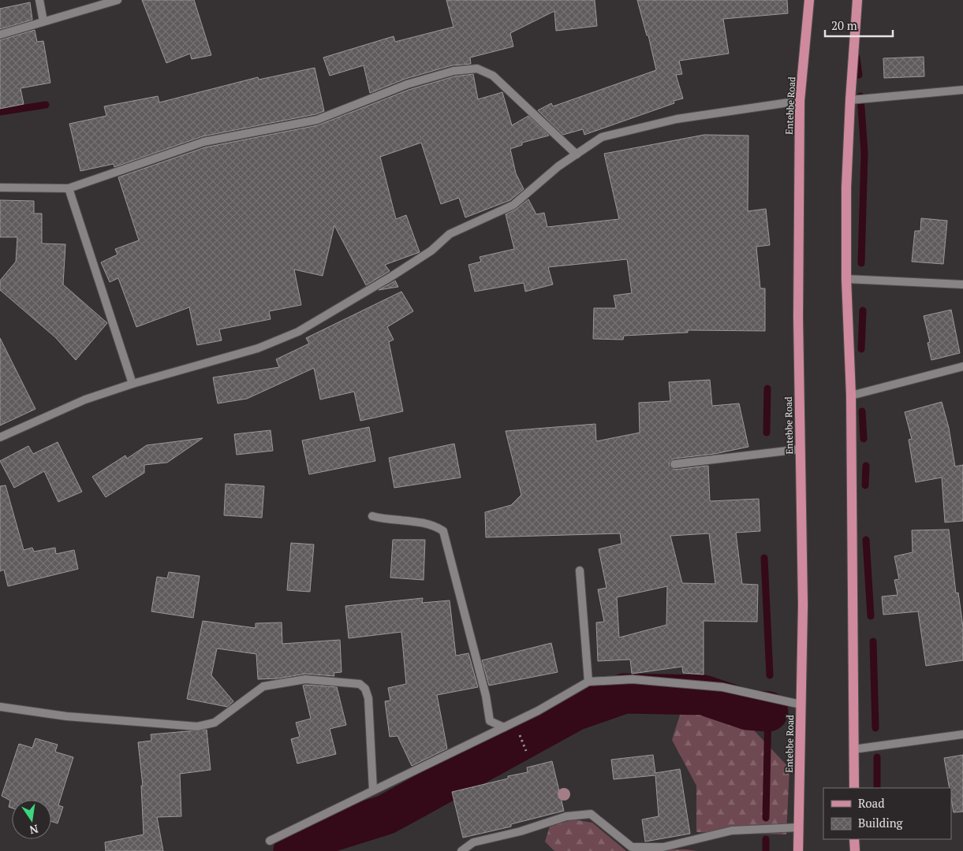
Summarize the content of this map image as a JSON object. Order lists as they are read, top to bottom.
{
  "streets": {
    "main road": ["Entebbe Road"]
  },
  "legend": ["Road", "Building"],
  "scale_bar": "20 m",
  "north": "bottom"
}
